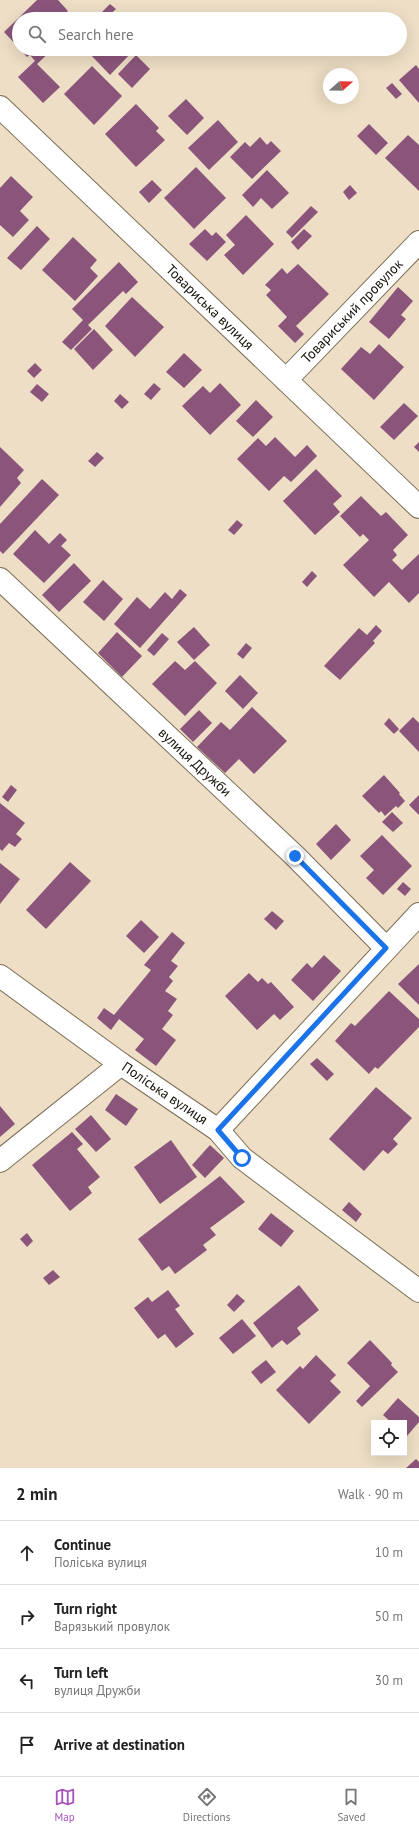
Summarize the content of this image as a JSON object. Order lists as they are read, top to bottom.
{
  "streets": {
    "street": [
      "Товариська вулиця",
      "Товариський провулок",
      "вулиця Дружби",
      "Поліська вулиця"
    ]
  },
  "crossings": [
    ["Товариська вулиця", "Товариський провулок"]
  ],
  "north": "right",
  "page": {
    "search": "Search here",
    "heading": ["2 min", "Walk · 90 m"],
    "list": [
      ["Continue", "Поліська вулиця", "10 m"],
      ["Turn right", "Варязький провулок", "50 m"],
      ["Turn left", "вулиця Дружби", "30 m"],
      "Arrive at destination"
    ],
    "nav": ["Map", "Directions", "Saved"]
  }
}
